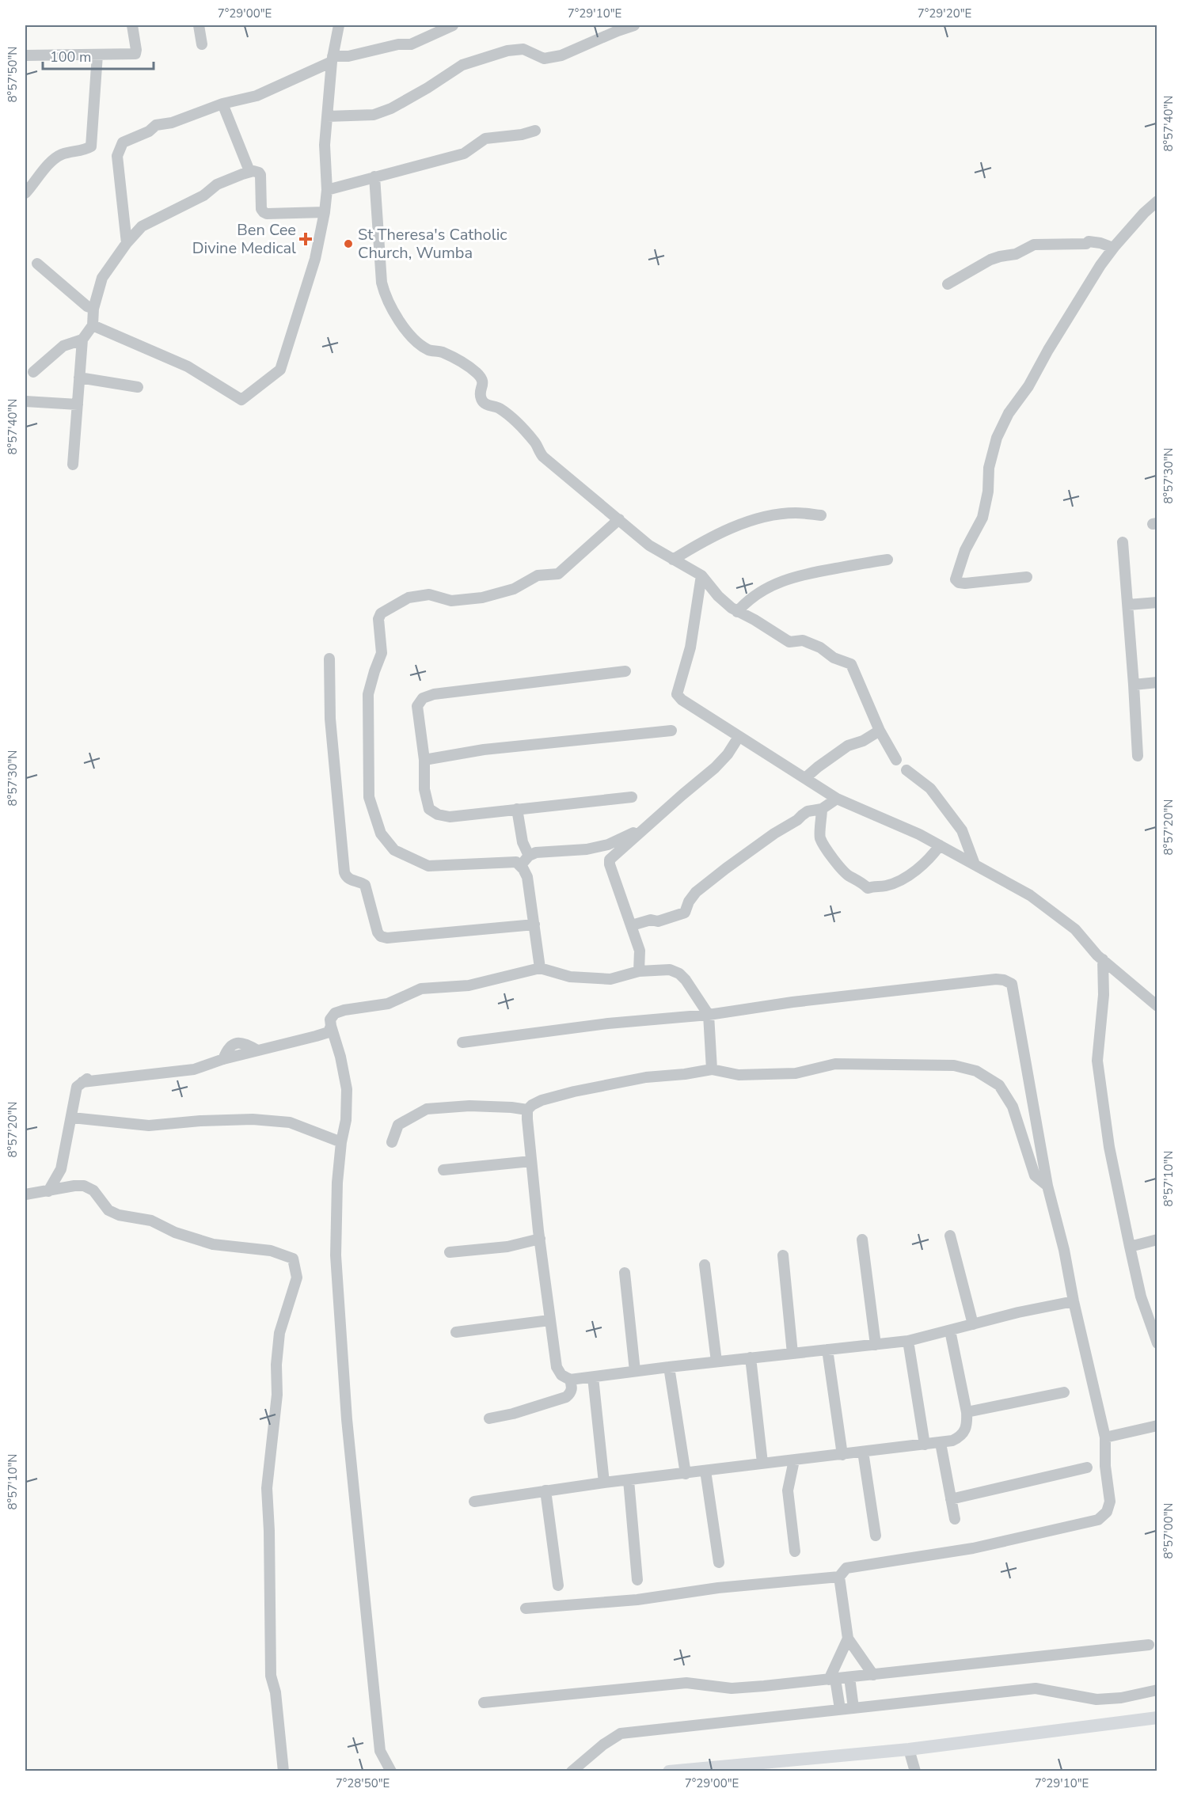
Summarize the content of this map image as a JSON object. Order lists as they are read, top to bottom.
{
  "places": {
    "health": ["Ben Cee Divine Medical"],
    "other": ["St Theresa's Catholic Church, Wumba"]
  },
  "scale_bar": "100 m",
  "coordinates": [
    "7°29'00\"E",
    "7°29'10\"E",
    "7°29'20\"E",
    "8°57'50\"N",
    "8°57'40\"N",
    "8°57'30\"N",
    "8°57'20\"N",
    "8°57'10\"N",
    "8°57'00\"N",
    "7°28'50\"E"
  ]
}
